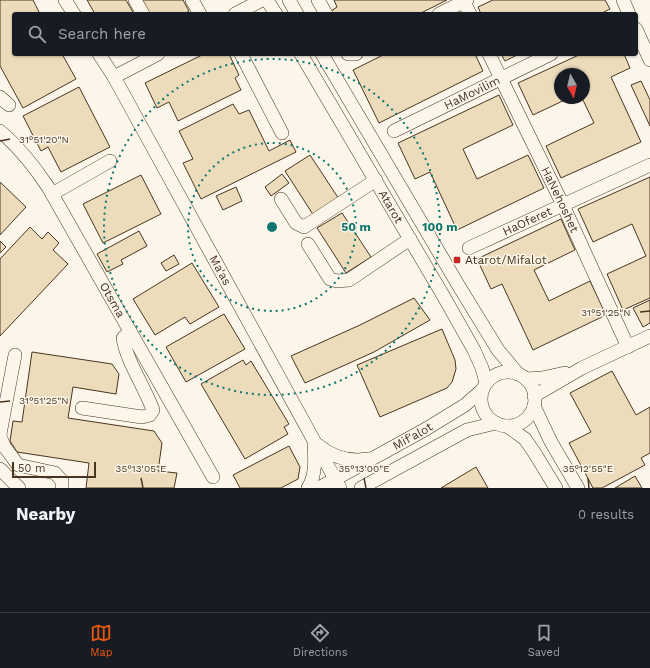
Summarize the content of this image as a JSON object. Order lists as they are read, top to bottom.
{
  "streets": {
    "street": [
      "HaMovilim",
      "HaNehoshet",
      "Atarot",
      "HaOferet",
      "Ma'as",
      "Otsma",
      "Mif'alot"
    ]
  },
  "crossings": [
    ["HaMovilim", "HaNehoshet"],
    ["HaNehoshet", "HaOferet"],
    ["Atarot", "Mif'alot"],
    ["Ma'as", "Mif'alot"]
  ],
  "places": {
    "transit": ["Atarot/Mifalot"]
  },
  "scale_bar": "50 m",
  "north": "bottom",
  "page": {
    "search": "Search here",
    "scale": "50 m",
    "heading": ["Nearby", "0 results"],
    "nav": ["Map", "Directions", "Saved"]
  },
  "coordinates": [
    "31°51'20\"N",
    "31°51'25\"N",
    "35°13'05\"E",
    "35°13'00\"E",
    "35°12'55\"E"
  ],
  "rings": ["50 m", "100 m"]
}
